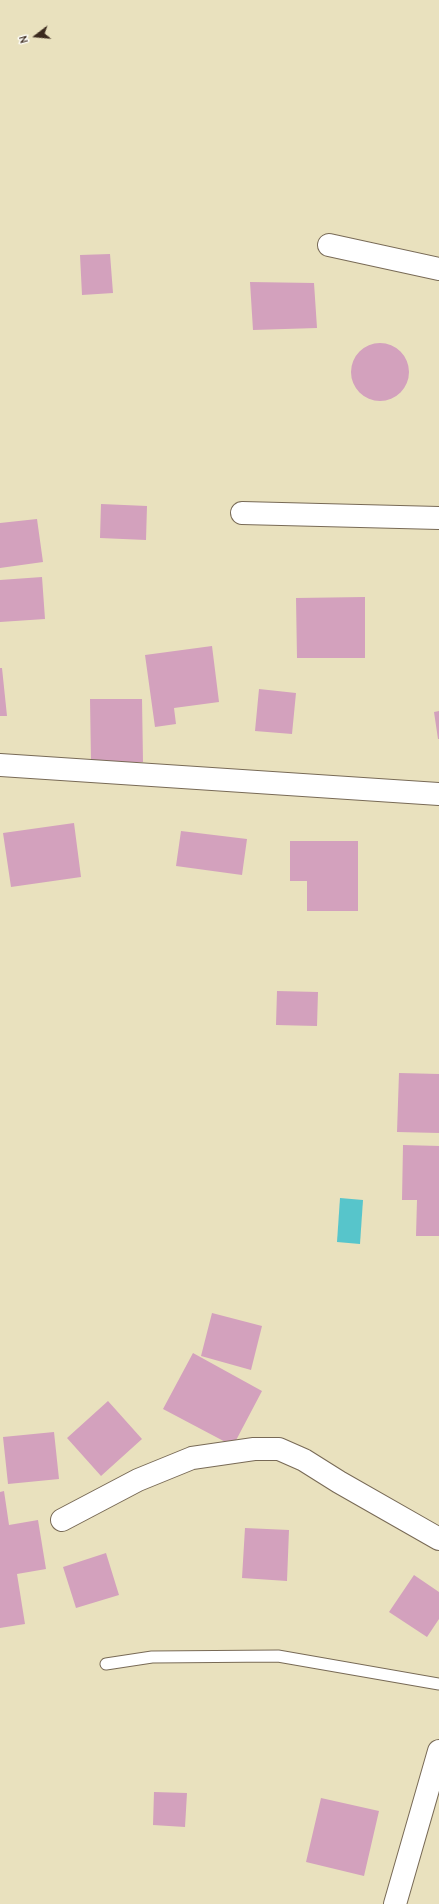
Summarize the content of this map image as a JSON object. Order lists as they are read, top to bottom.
{
  "north": "left"
}
